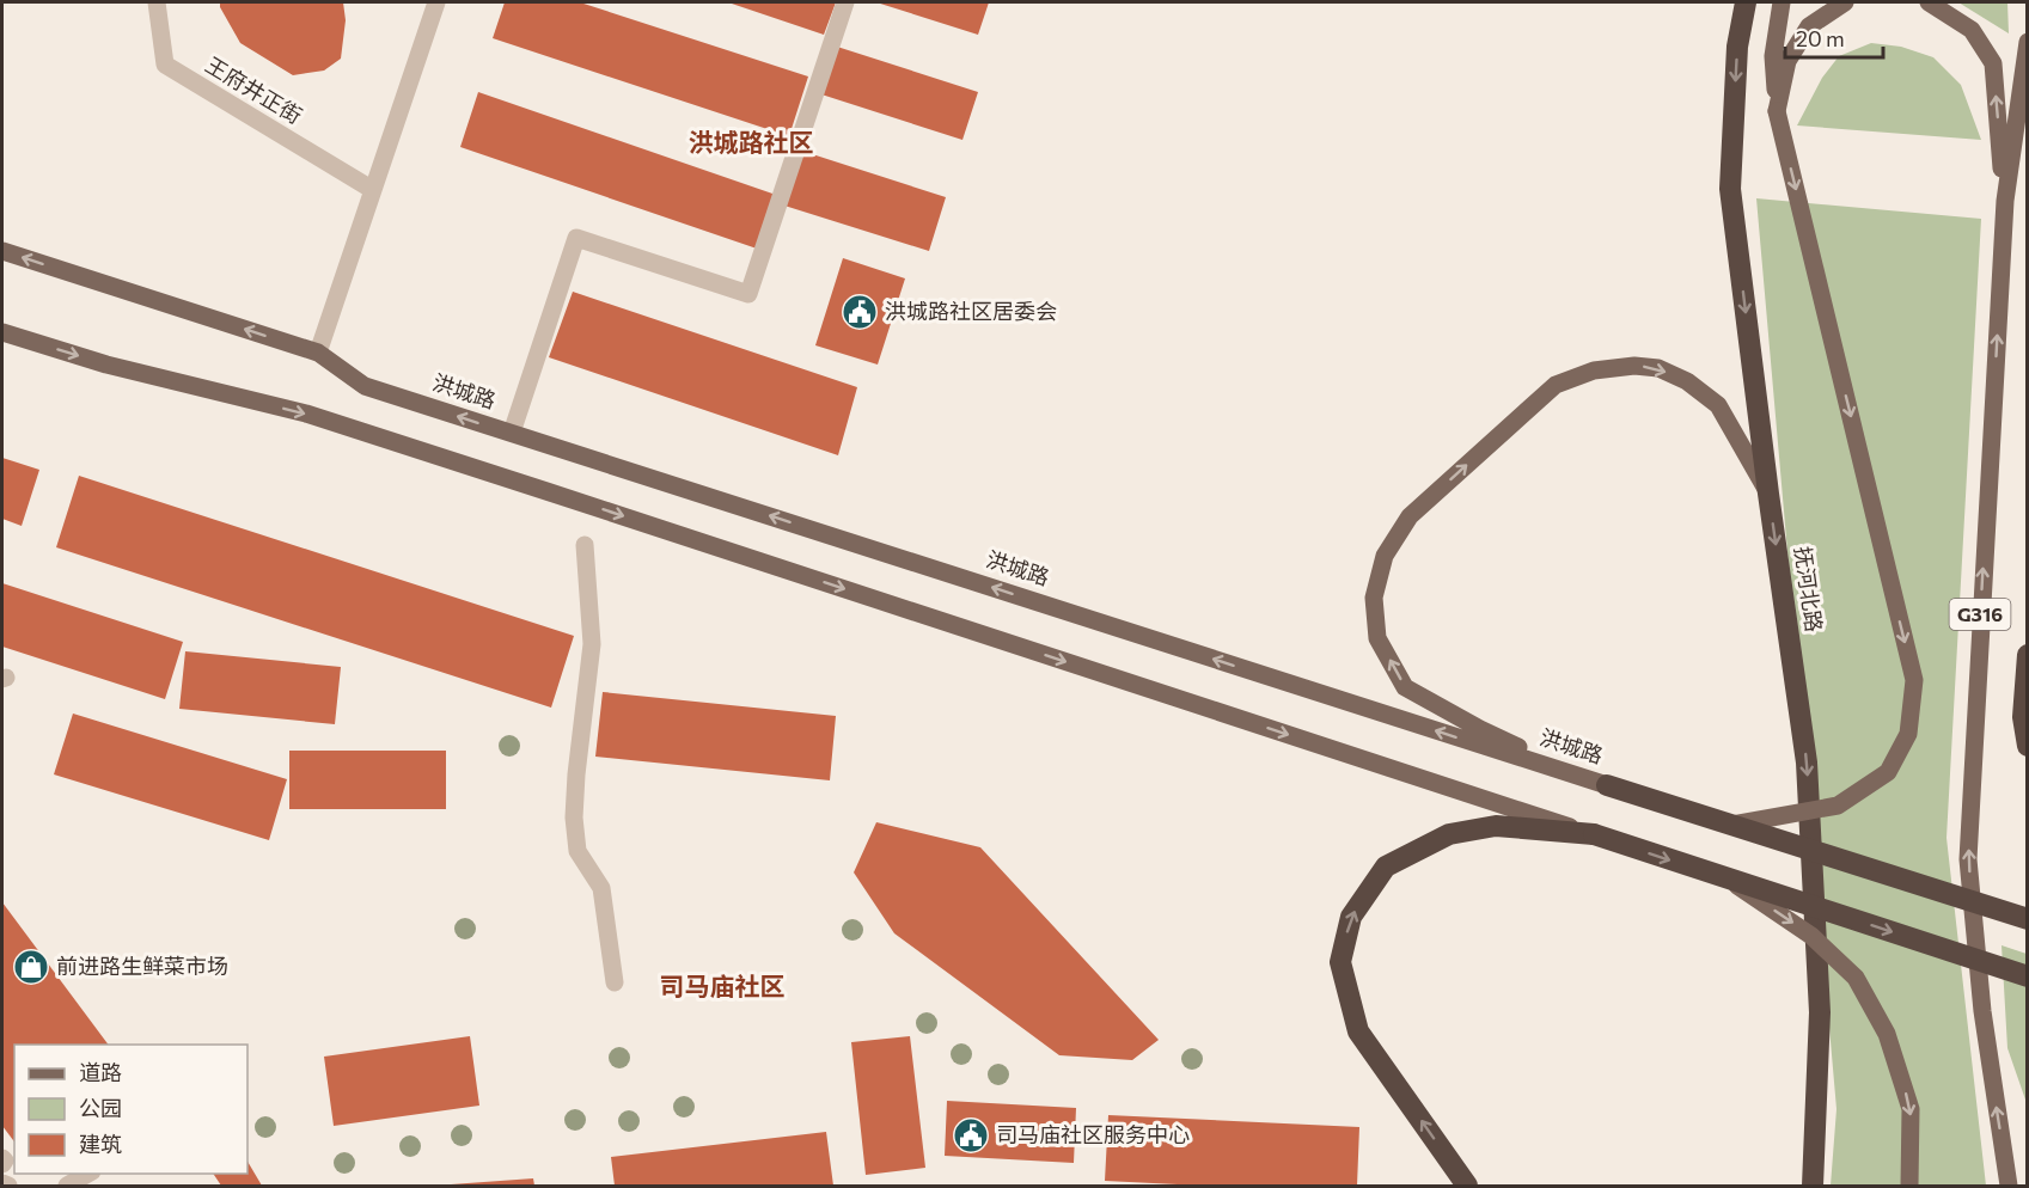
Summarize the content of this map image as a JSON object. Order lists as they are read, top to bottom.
{
  "streets": {
    "highway": ["洪城路", "抚河北路"],
    "main road": ["G316"],
    "street": ["王府井正街"]
  },
  "one_way": ["抚河北路"],
  "districts": ["洪城路社区", "司马庙社区"],
  "places": {
    "public building": ["洪城路社区居委会", "司马庙社区服务中心"],
    "shop": ["前进路生鲜菜市场"]
  },
  "legend": ["道路", "公园", "建筑"],
  "scale_bar": "20 m"
}
